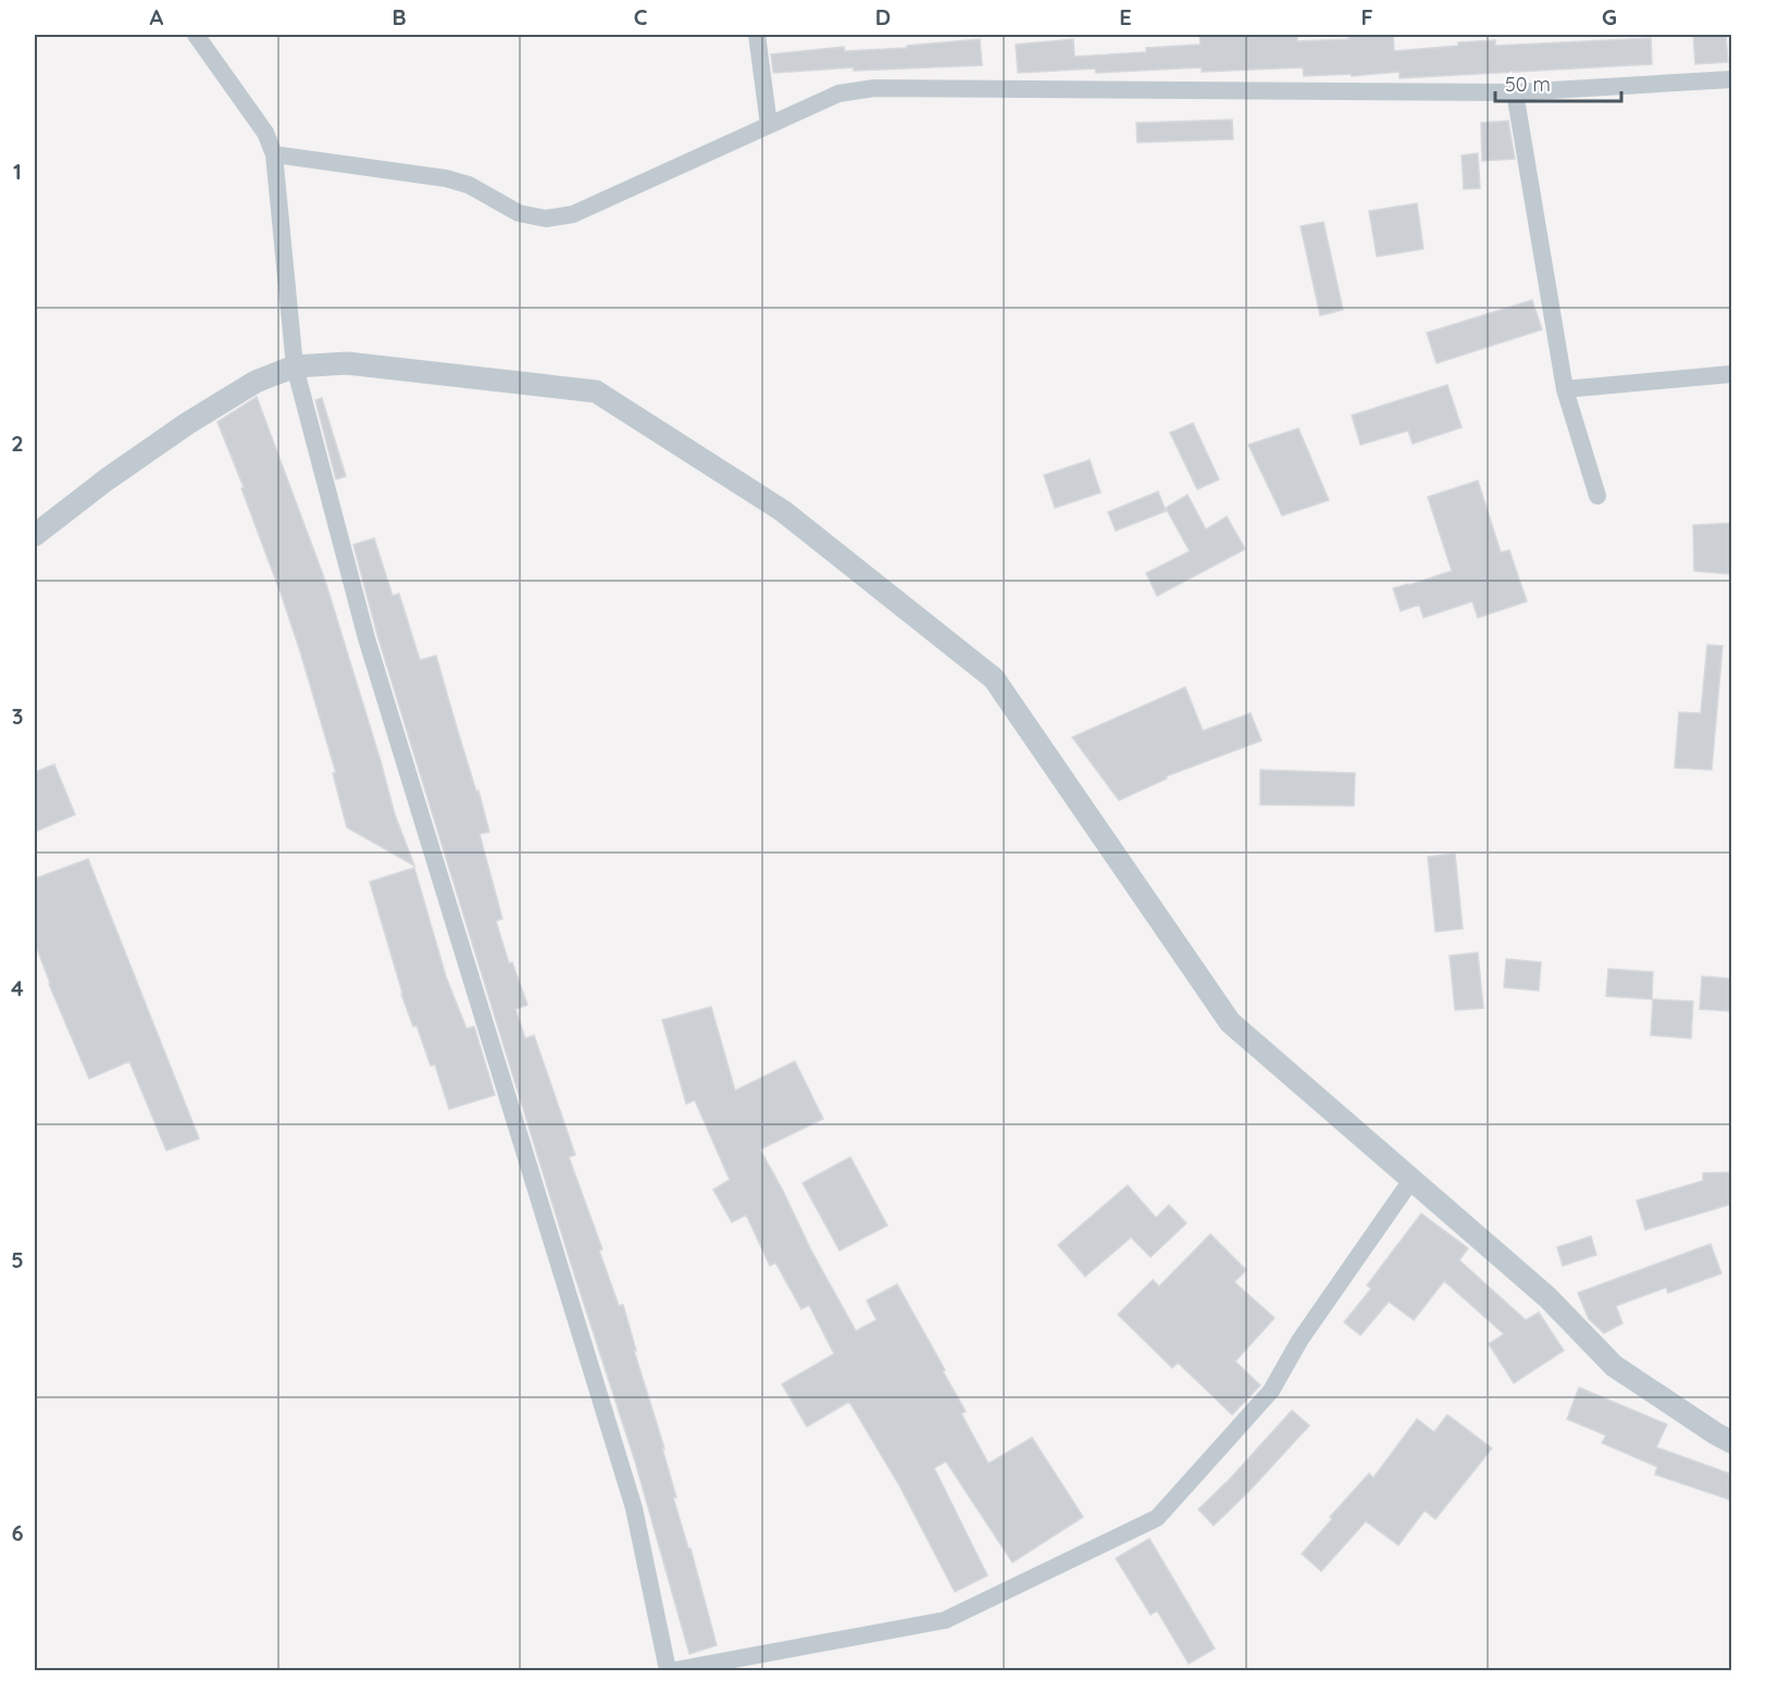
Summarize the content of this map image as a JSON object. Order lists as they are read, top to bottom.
{
  "scale_bar": "50 m",
  "grid": {
    "columns": [
      "A",
      "B",
      "C",
      "D",
      "E",
      "F",
      "G"
    ],
    "rows": [
      "1",
      "2",
      "3",
      "4",
      "5",
      "6"
    ]
  }
}
